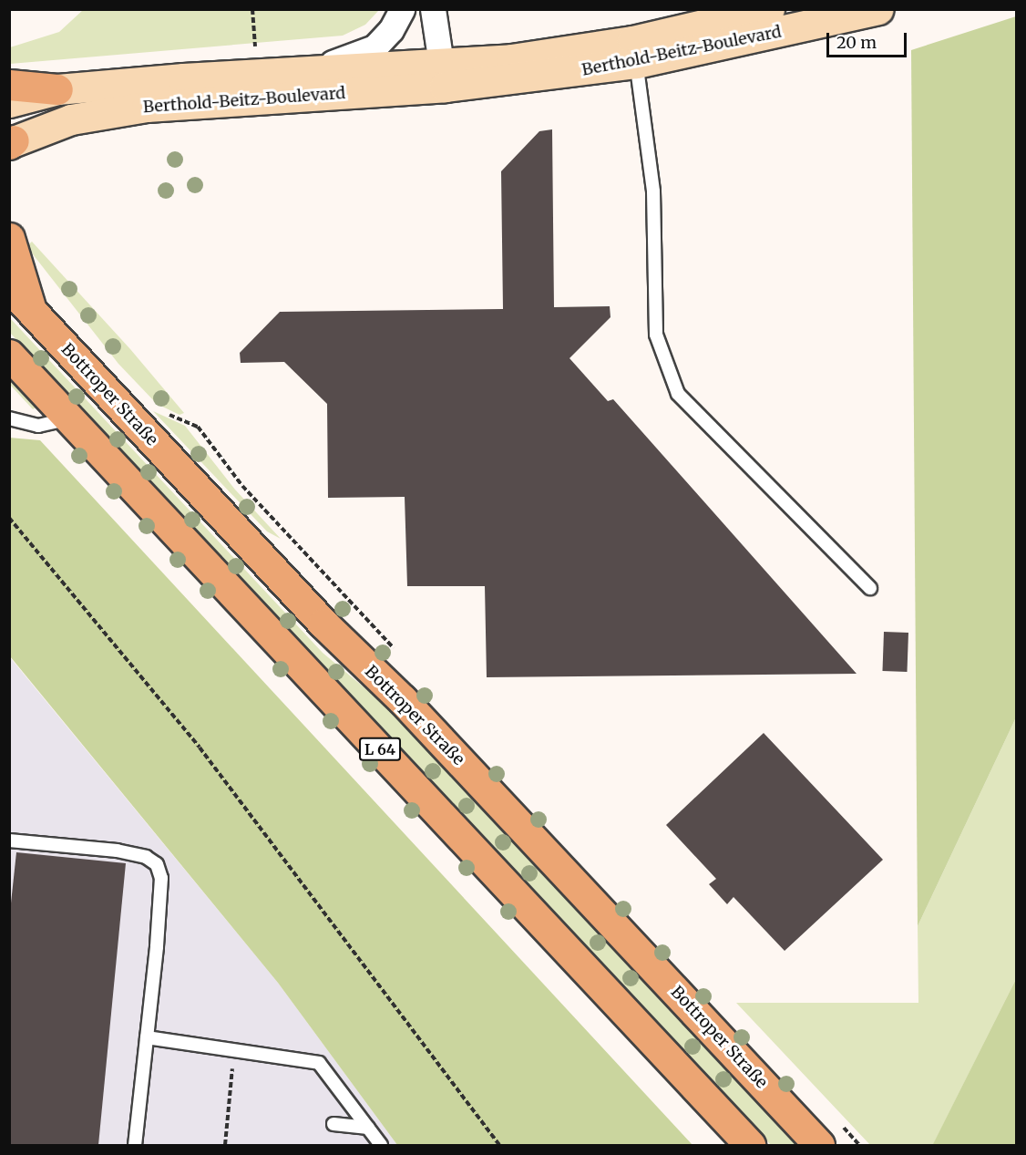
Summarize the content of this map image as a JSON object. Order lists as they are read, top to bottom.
{
  "streets": {
    "main road": ["Berthold-Beitz-Boulevard", "Bottroper Straße", "L 64"]
  },
  "scale_bar": "20 m"
}
